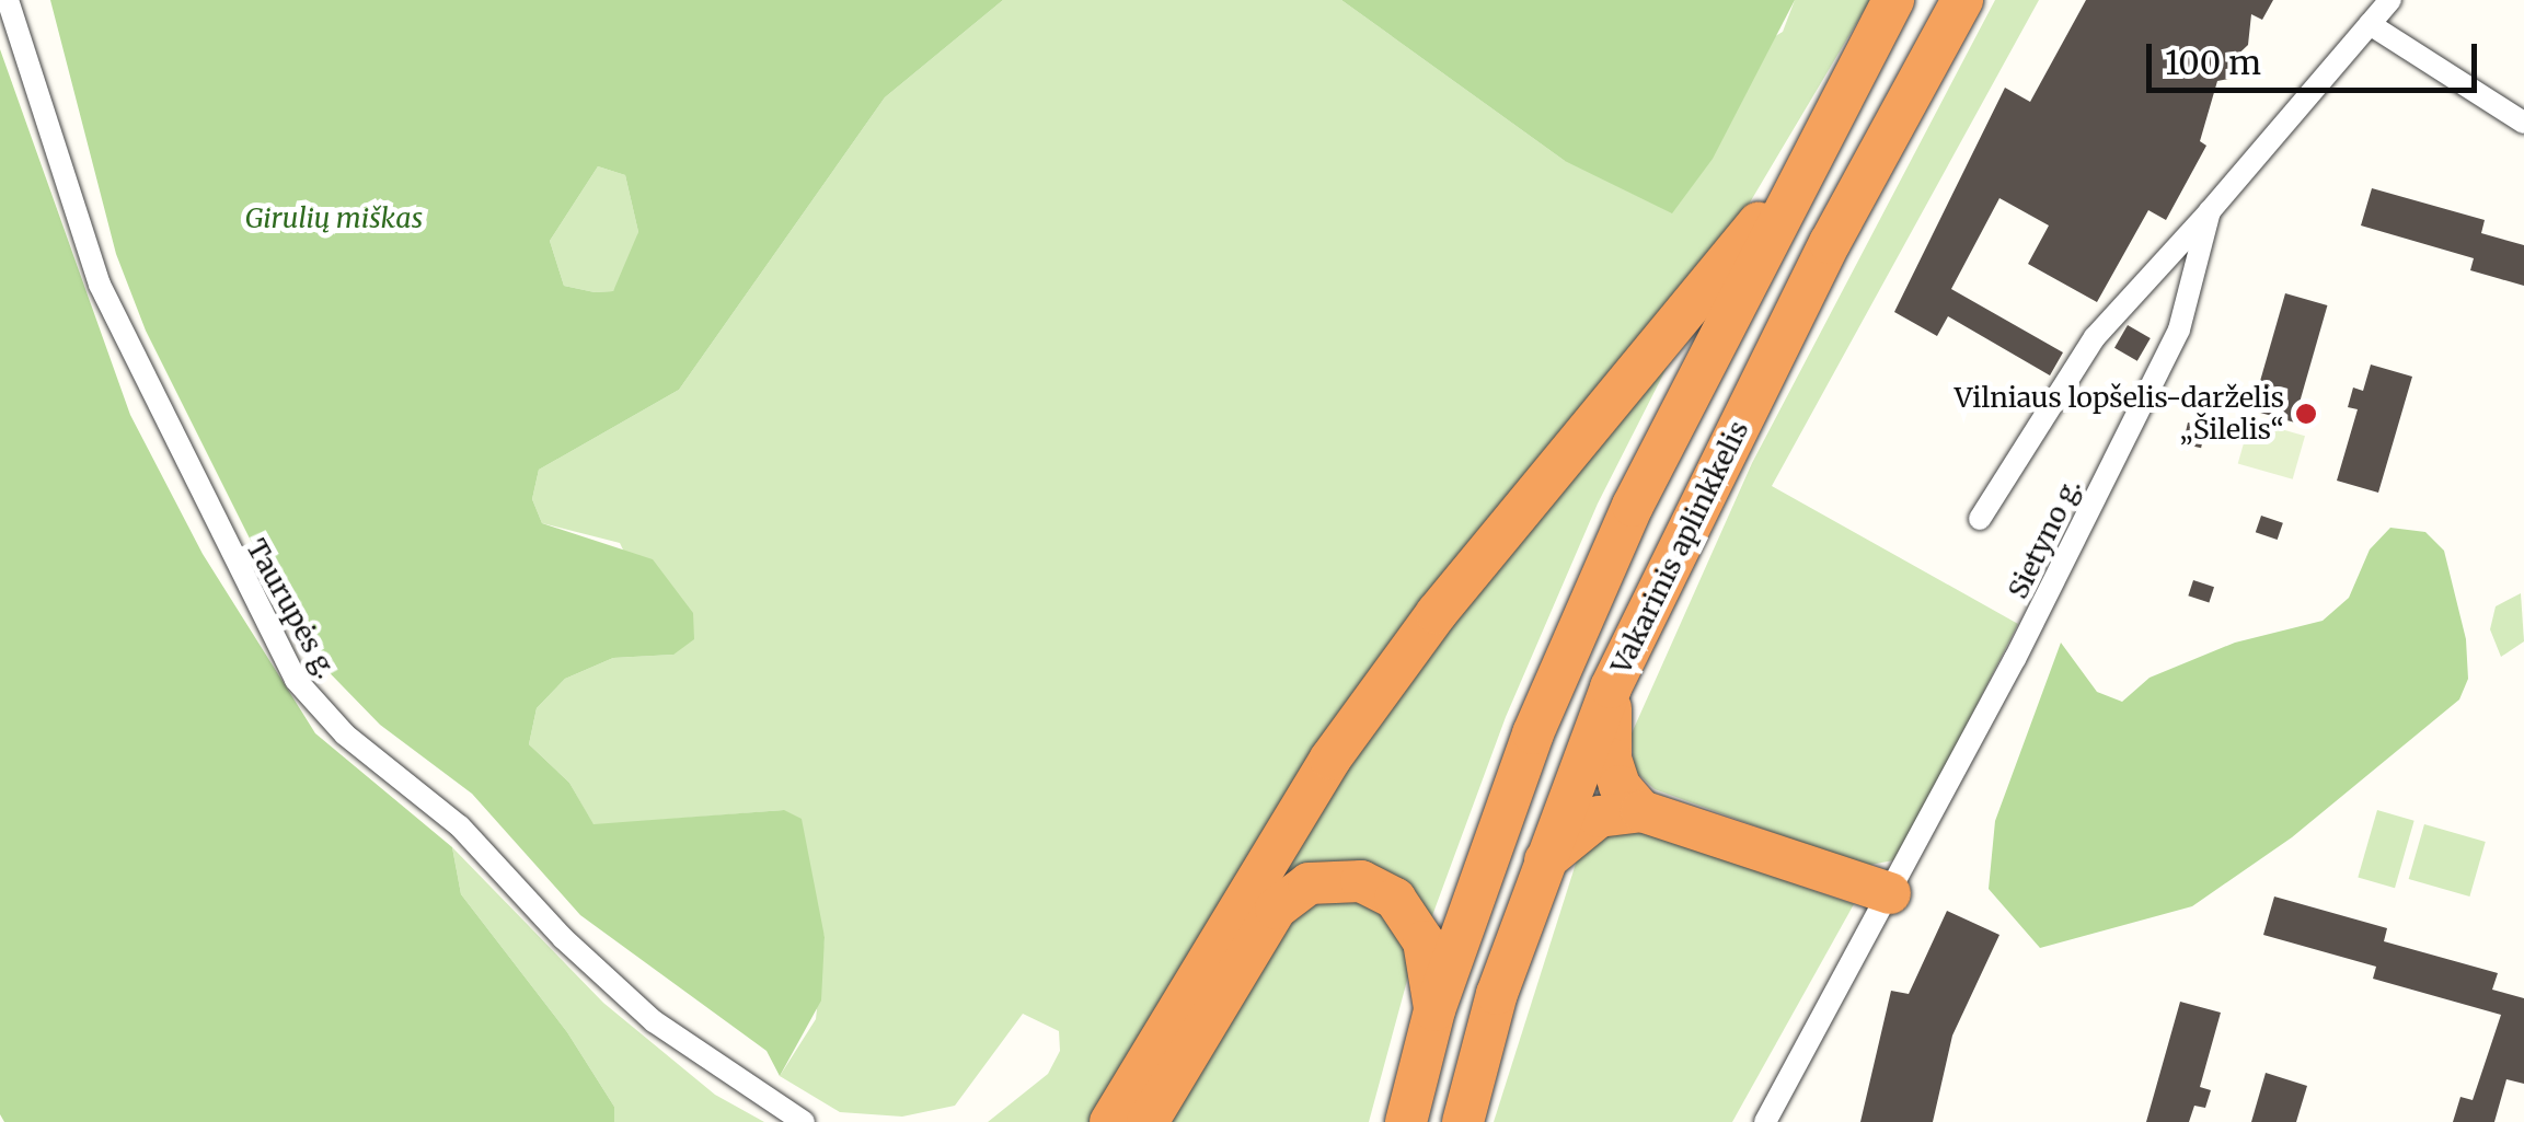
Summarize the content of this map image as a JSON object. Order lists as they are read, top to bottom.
{
  "streets": {
    "highway": ["Vakarinis aplinkkelis"],
    "street": ["Sietyno g.", "Taurupės g."]
  },
  "parks": ["Girulių miškas"],
  "places": ["Vilniaus lopšelis-darželis „Šilelis“"],
  "scale_bar": "100 m"
}
